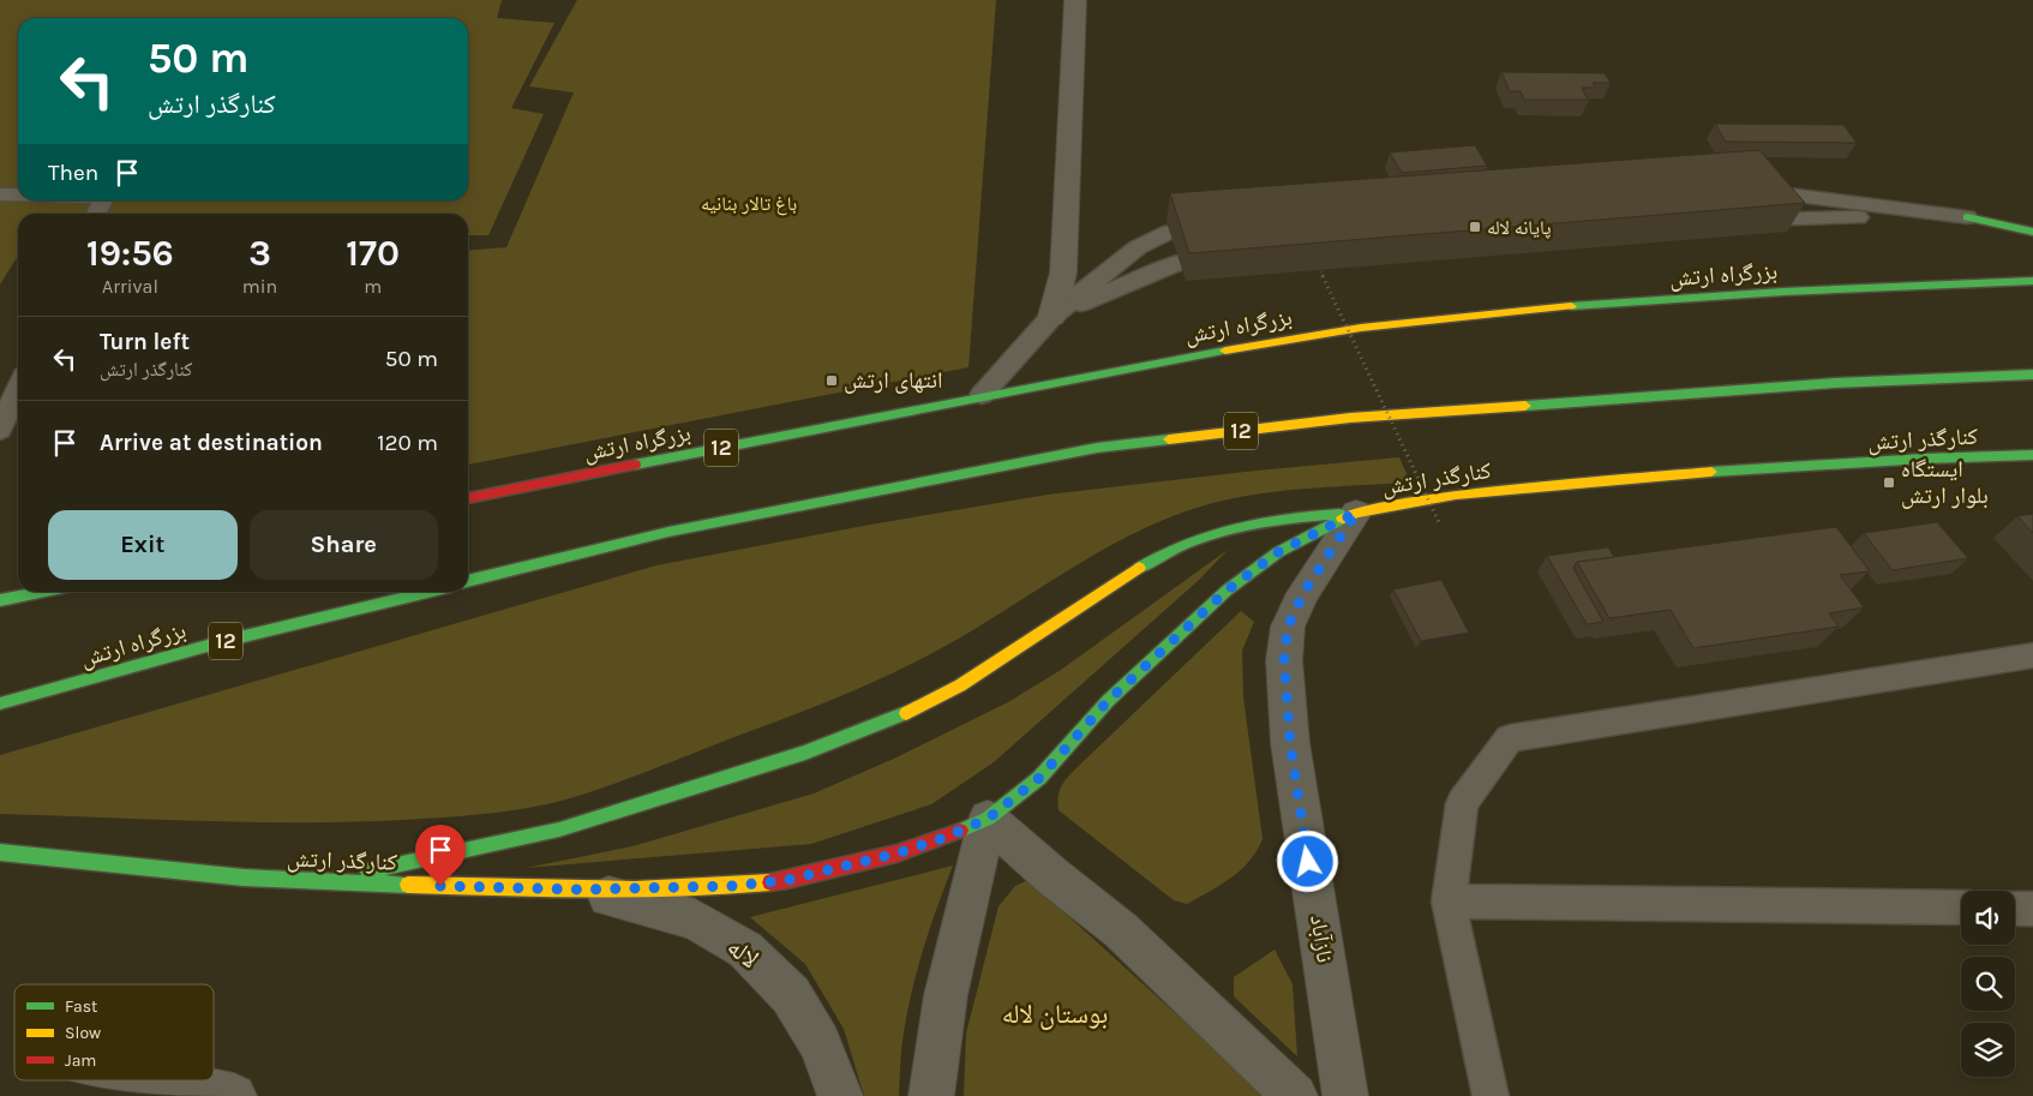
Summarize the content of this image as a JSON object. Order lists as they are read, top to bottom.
{
  "streets": {
    "main road": ["بزرگراه ارتش", "12", "کنارگذر ارتش"],
    "street": ["نازآباد", "لاله"]
  },
  "crossings": [
    ["کنارگذر ارتش", "نازآباد"],
    ["کنارگذر ارتش", "لاله"]
  ],
  "parks": ["باغ تالار بنانیه", "بوستان لاله"],
  "places": {
    "transit": ["پایانه لاله", "انتهای ارتش", "ایستگاه بلوار ارتش"]
  },
  "legend": ["Fast", "Slow", "Jam"],
  "page": {
    "turn": ["50 m", "کنارگذر ارتش"],
    "then": "Then",
    "eta": [
      "19:56",
      "Arrival",
      "3",
      "min",
      "170",
      "m"
    ],
    "list": [
      {
        "name": "Turn left",
        "note": "کنارگذر ارتش",
        "value": "50 m"
      },
      {
        "name": "Arrive at destination",
        "value": "120 m"
      }
    ],
    "buttons": ["Exit", "Share"]
  }
}
